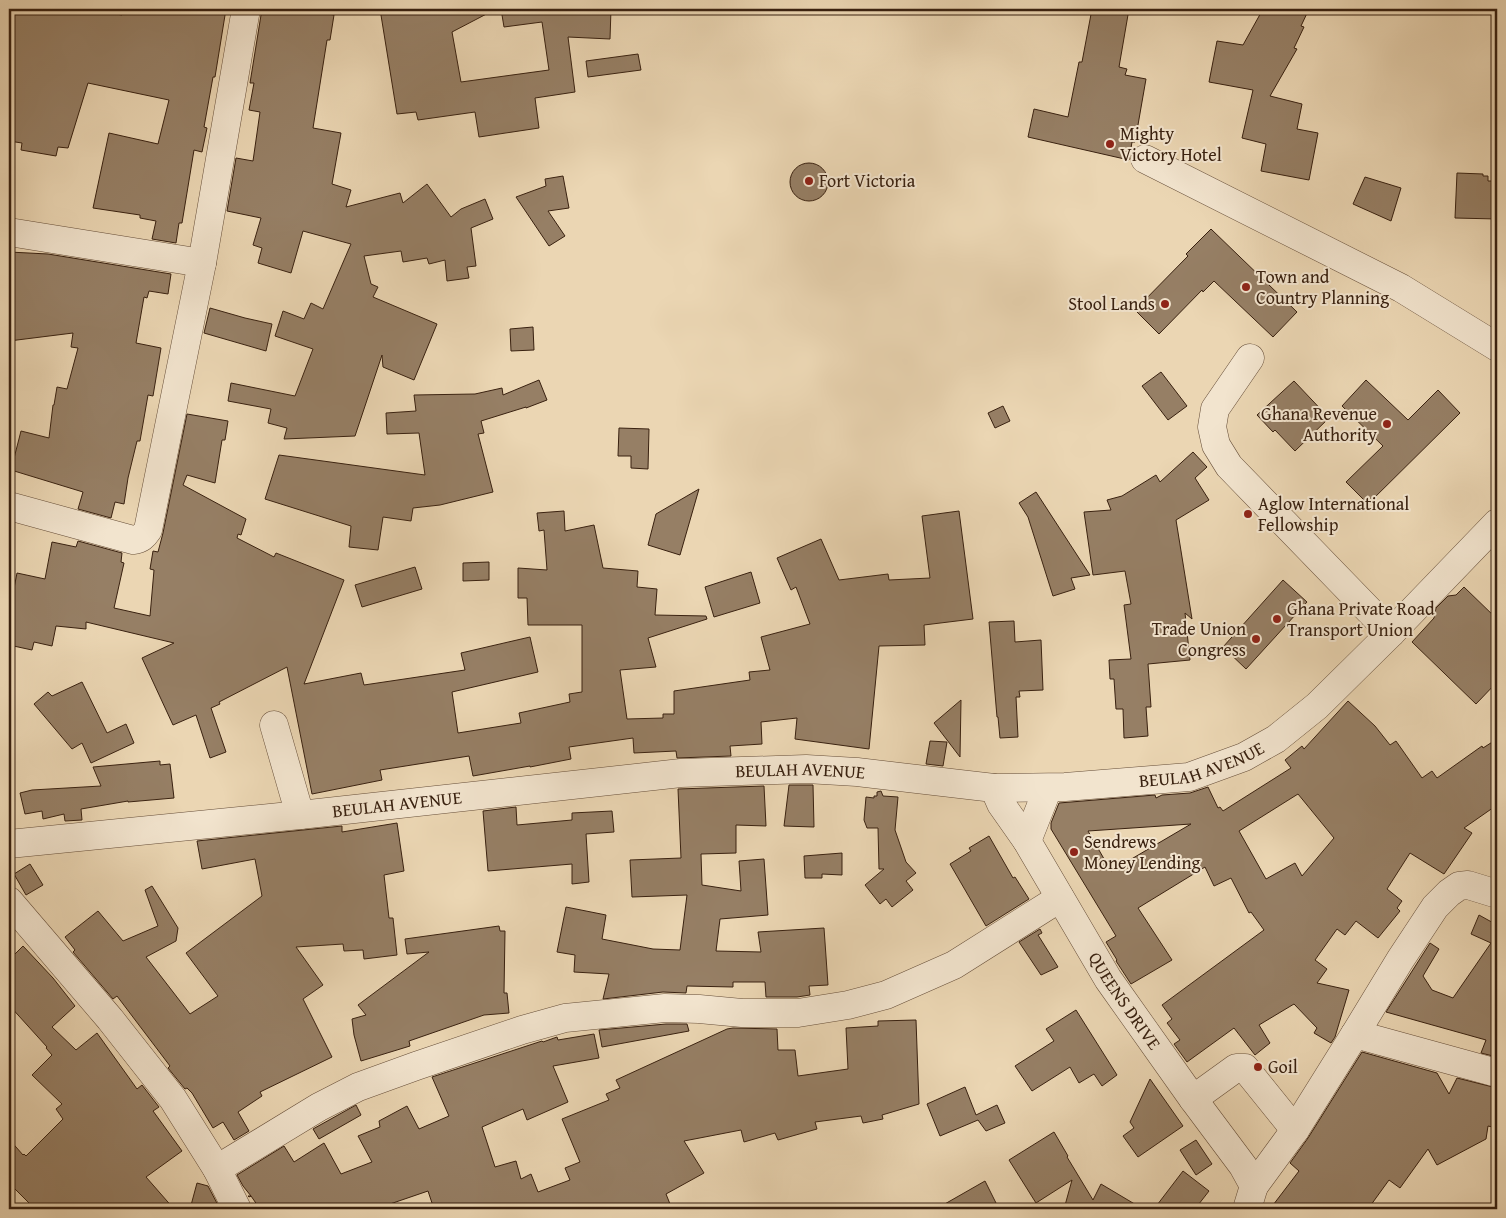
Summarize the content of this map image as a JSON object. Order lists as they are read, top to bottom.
{
  "streets": {
    "street": ["BEULAH AVENUE", "QUEENS DRIVE"]
  },
  "crossings": [
    ["BEULAH AVENUE", "QUEENS DRIVE"]
  ],
  "places": [
    "Mighty Victory Hotel",
    "Fort Victoria",
    "Town and Country Planning",
    "Stool Lands",
    "Ghana Revenue Authority",
    "Aglow International Fellowship",
    "Ghana Private Road Transport Union",
    "Trade Union Congress",
    "Sendrews Money Lending",
    "Goil"
  ]
}
